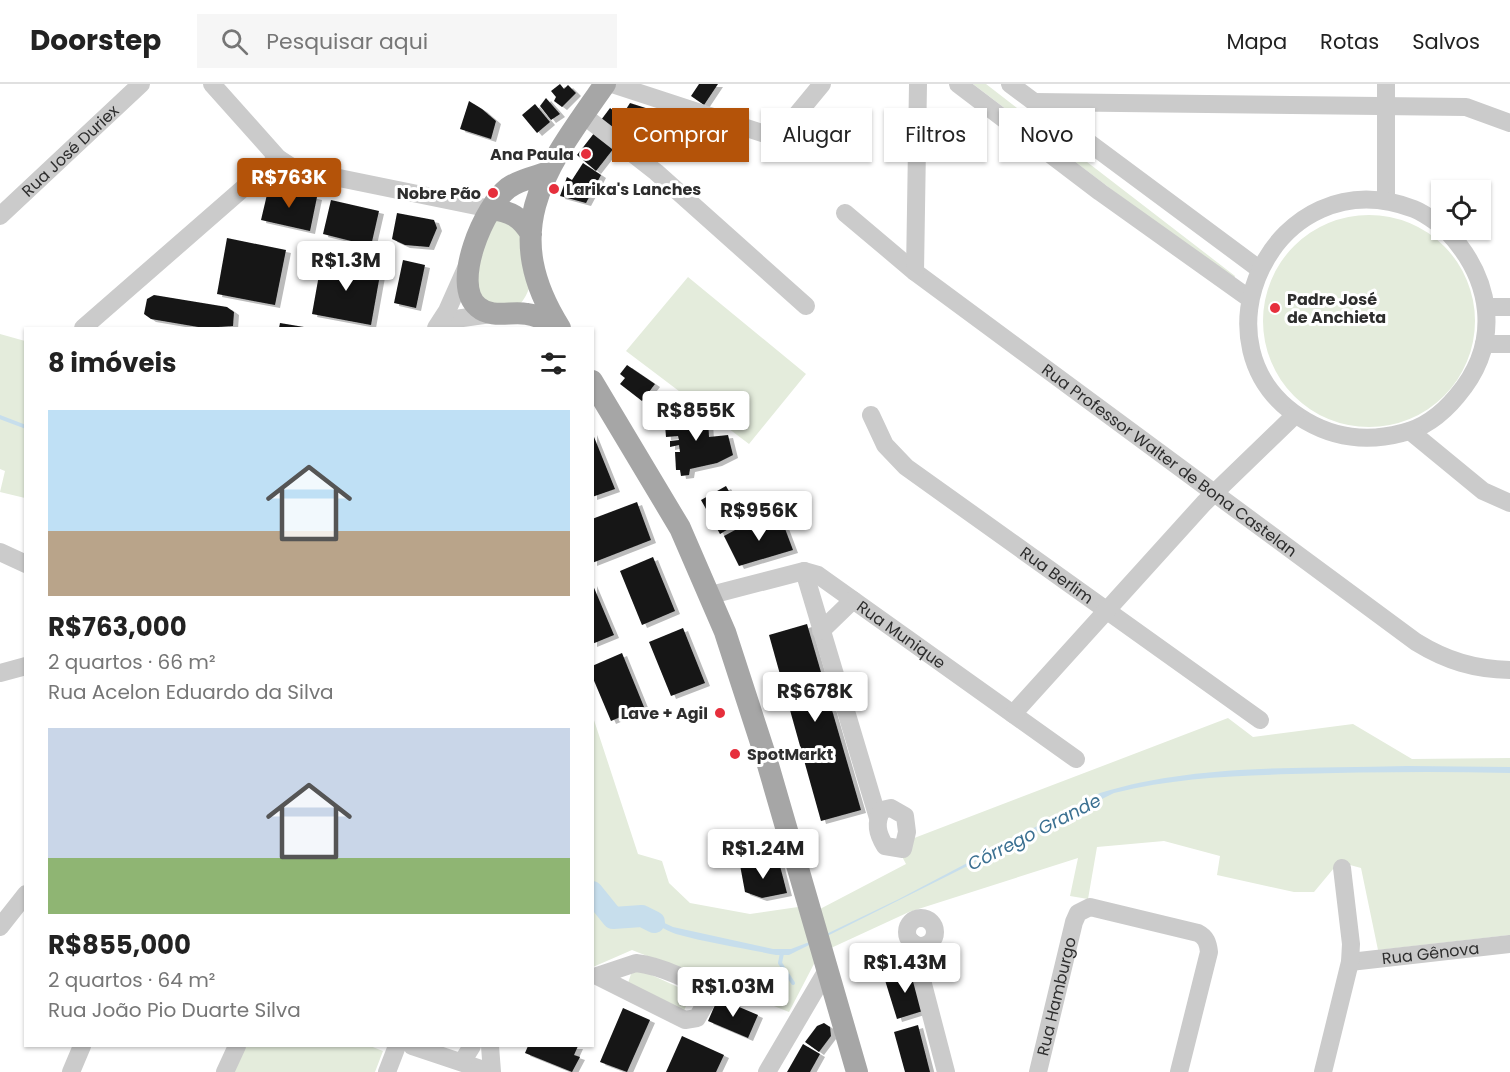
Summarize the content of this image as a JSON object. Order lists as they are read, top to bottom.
{
  "streets": {
    "street": [
      "Rua José Duriex",
      "Rua Professor Walter de Bona Castelan",
      "Rua Berlim",
      "Rua Munique",
      "Rua Gênova",
      "Rua Hamburgo"
    ]
  },
  "water": ["Córrego Grande"],
  "places": [
    "Ana Paula",
    "Larika's Lanches",
    "Nobre Pão",
    "Padre José de Anchieta",
    "Lave + Agil",
    "SpotMarkt"
  ],
  "page": {
    "header": "Doorstep",
    "search": "Pesquisar aqui",
    "nav": ["Mapa", "Rotas", "Salvos"],
    "chip": [
      "Comprar",
      "Alugar",
      "Filtros",
      "Novo"
    ],
    "price": [
      "R$763K",
      "R$1.3M",
      "R$855K",
      "R$956K",
      "R$678K",
      "R$1.24M",
      "R$1.43M",
      "R$1.03M"
    ],
    "heading": "8 imóveis",
    "list": [
      {
        "name": "R$763,000",
        "note": "2 quartos · 66 m² · Rua Acelon Eduardo da Silva"
      },
      {
        "name": "R$855,000",
        "note": "2 quartos · 64 m² · Rua João Pio Duarte Silva"
      }
    ]
  }
}
